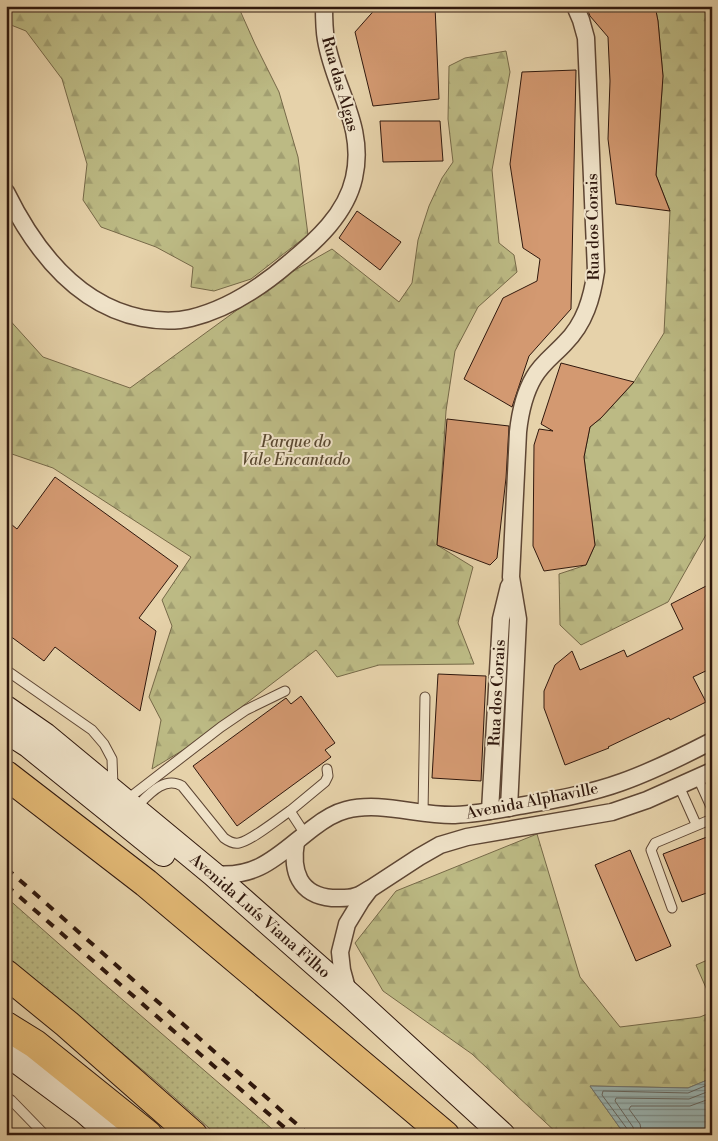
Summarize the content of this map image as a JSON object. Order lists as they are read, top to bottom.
{
  "streets": {
    "main road": ["Avenida Luís Viana Filho"],
    "street": ["Rua das Algas", "Rua dos Corais", "Avenida Alphaville"]
  },
  "crossings": [
    ["Rua dos Corais", "Avenida Alphaville"],
    ["Avenida Alphaville", "Avenida Luís Viana Filho"]
  ],
  "parks": ["Parque do Vale Encantado"]
}
